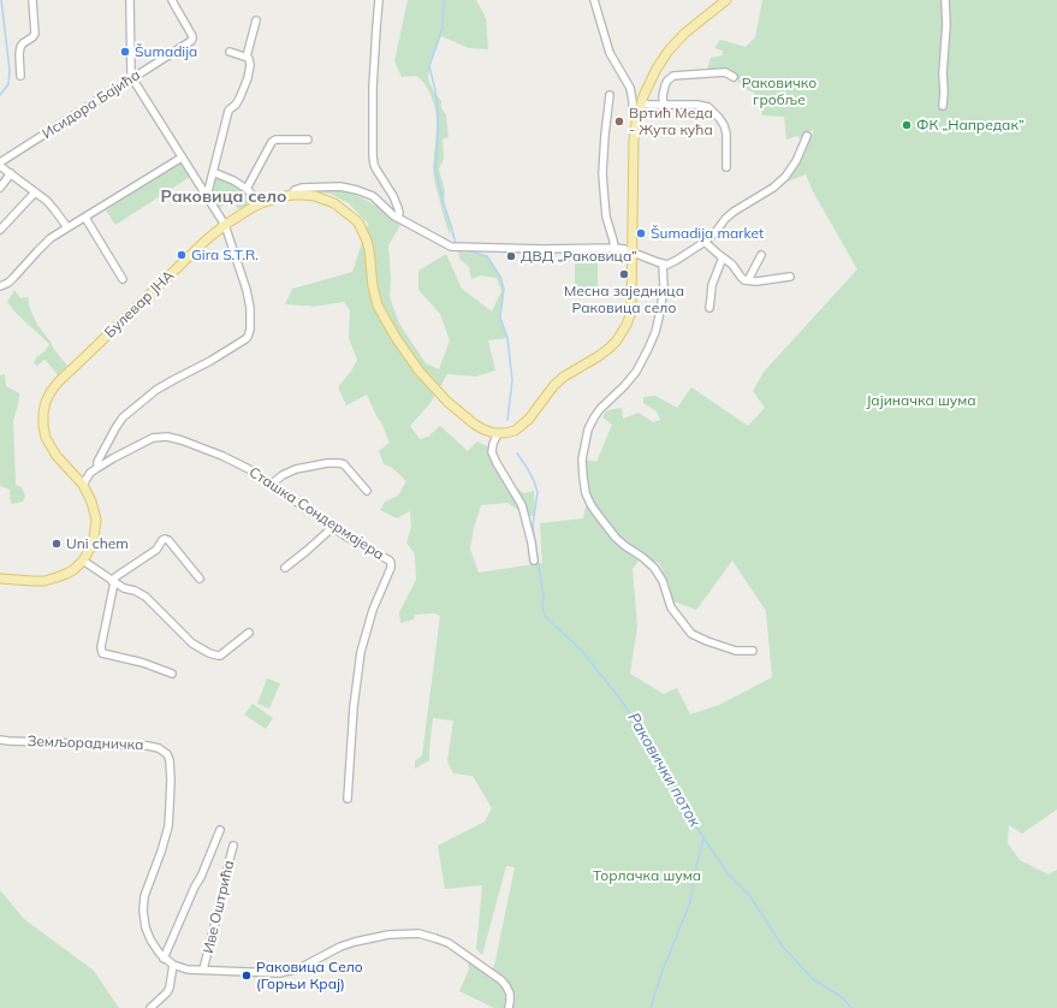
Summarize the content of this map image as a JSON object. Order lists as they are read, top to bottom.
{
  "streets": {
    "main road": ["Булевар ЈНА"],
    "street": [
      "Исидора Бајића",
      "Сташка Сондермајера",
      "Земљорадничка",
      "Иве Оштрића"
    ]
  },
  "crossings": [
    ["Земљорадничка", "Иве Оштрића"]
  ],
  "districts": ["Раковица село"],
  "water": ["Раковички поток"],
  "parks": ["Раковичко гробље", "Јајиначка шума", "Торлачка шума"],
  "places": [
    "Šumadija",
    "Вртић Меда - Жута кућа",
    "ФК „Напредак”",
    "Šumadija market",
    "Gira S.T.R.",
    "ДВД „Раковица”",
    "Месна заједница Раковица село",
    "Uni chem",
    "Раковица Село (Горњи Крај)"
  ]
}
